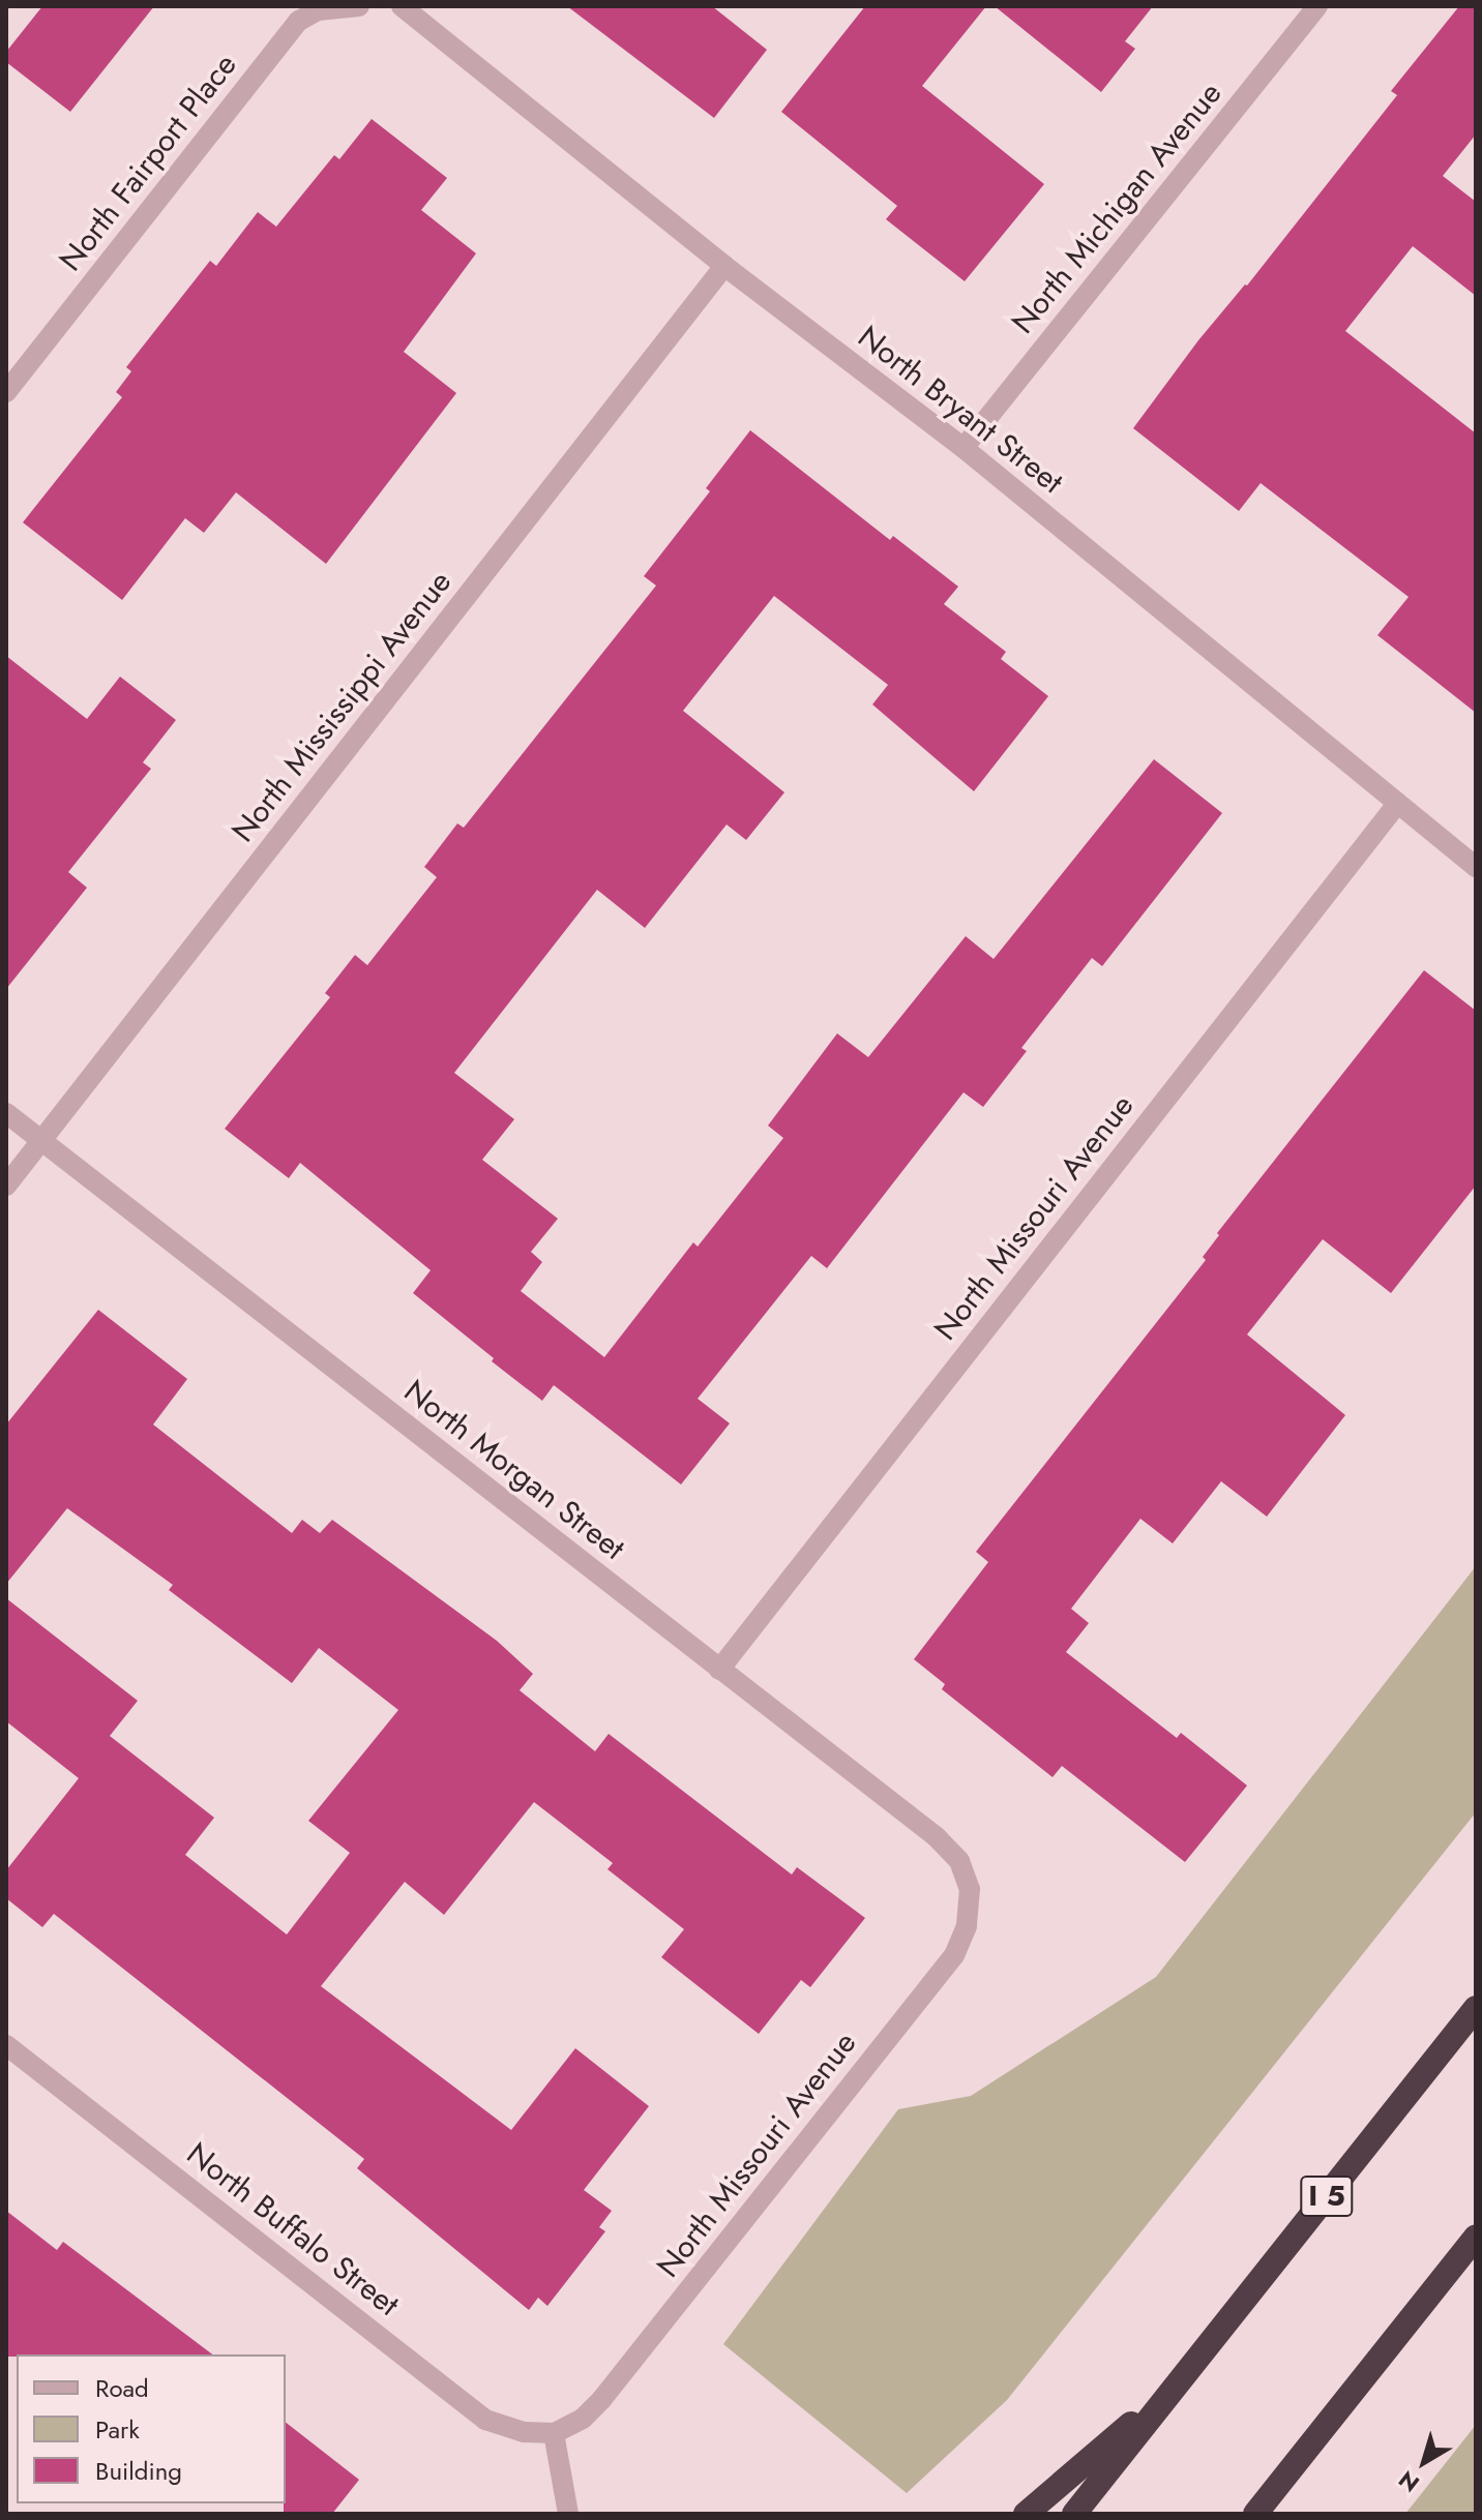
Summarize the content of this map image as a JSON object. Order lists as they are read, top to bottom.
{
  "streets": {
    "highway": ["I 5"],
    "street": [
      "North Fairport Place",
      "North Michigan Avenue",
      "North Bryant Street",
      "North Mississippi Avenue",
      "North Missouri Avenue",
      "North Morgan Street",
      "North Buffalo Street"
    ]
  },
  "crossings": [
    ["North Michigan Avenue", "North Bryant Street"],
    ["North Bryant Street", "North Mississippi Avenue"],
    ["North Bryant Street", "North Missouri Avenue"],
    ["North Mississippi Avenue", "North Morgan Street"],
    ["North Missouri Avenue", "North Morgan Street"],
    ["North Missouri Avenue", "North Buffalo Street"]
  ],
  "legend": ["Road", "Park", "Building"],
  "north": "bottom left"
}
